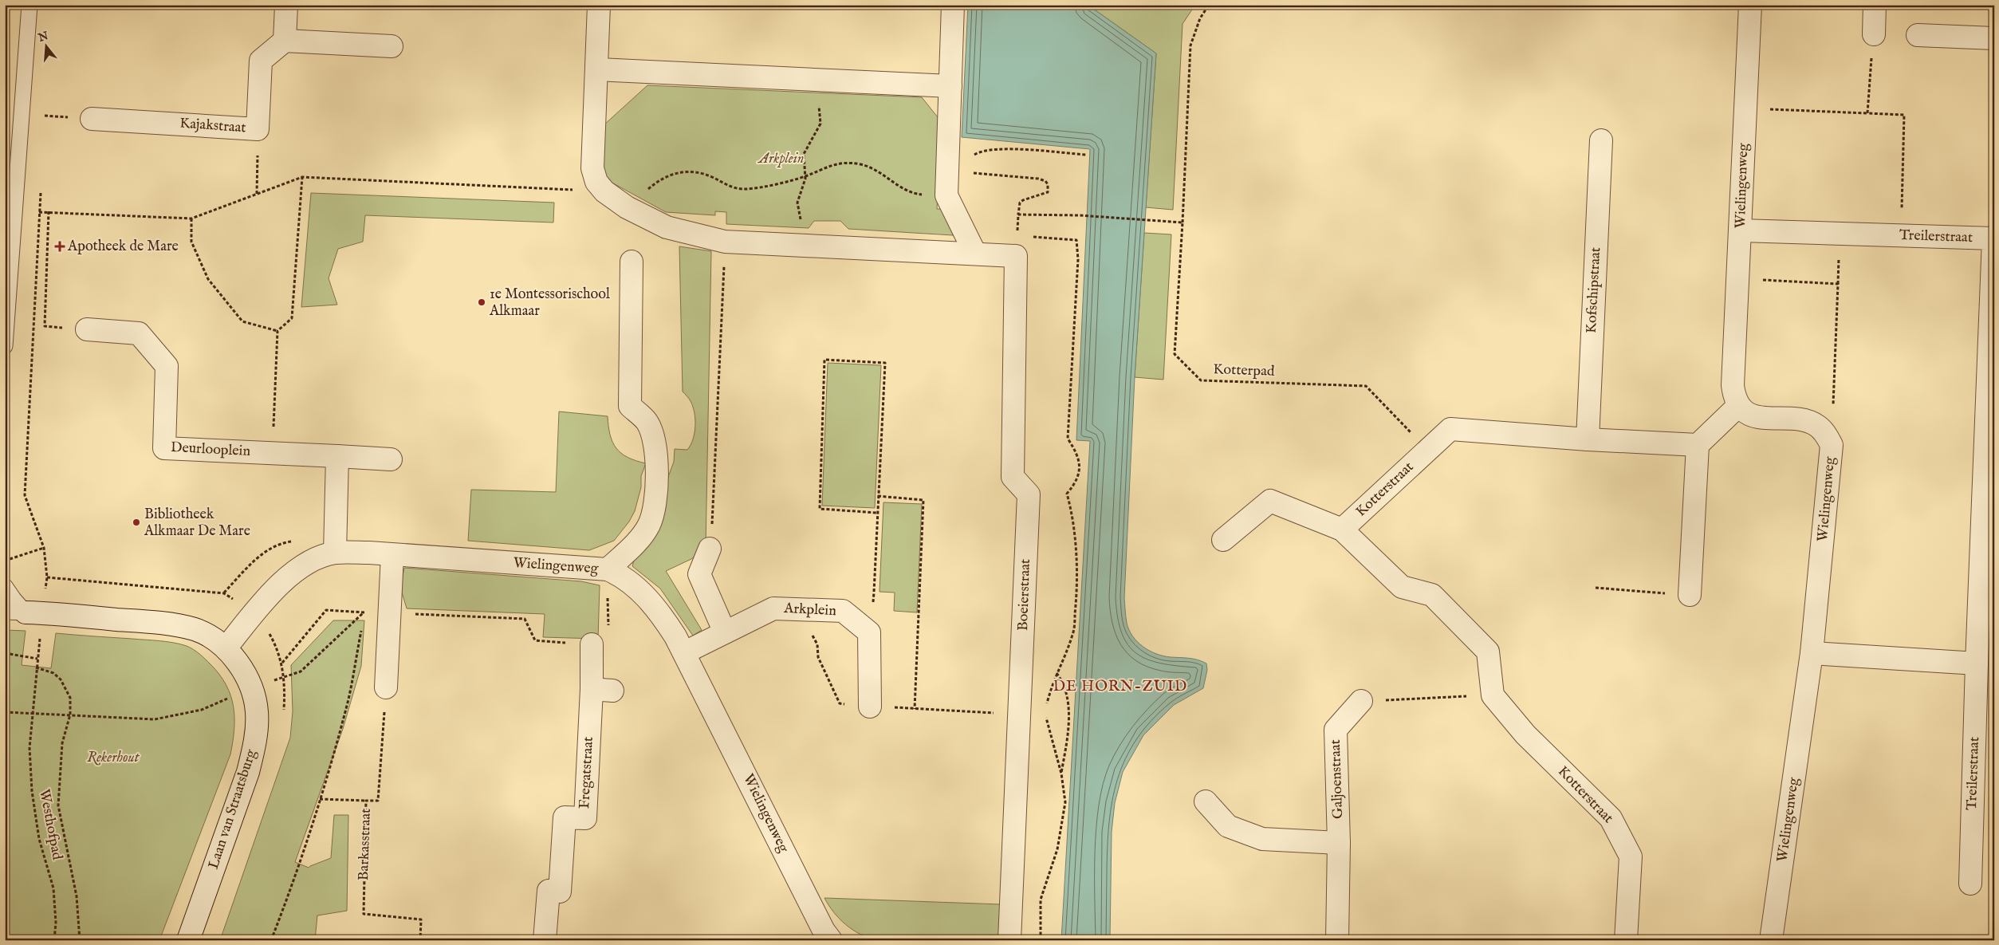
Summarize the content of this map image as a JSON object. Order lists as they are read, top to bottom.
{
  "streets": {
    "street": [
      "Kajakstraat",
      "Wielingenweg",
      "Treilerstraat",
      "Kofschipstraat",
      "Deurlooplein",
      "Kotterstraat",
      "Boeierstraat",
      "Arkplein",
      "Fregatstraat",
      "Galjoenstraat",
      "Laan van Straatsburg"
    ],
    "path": ["Kotterpad", "Westhofpad", "Barkasstraat"]
  },
  "crossings": [
    ["Wielingenweg", "Treilerstraat"],
    ["Wielingenweg", "Arkplein"],
    ["Wielingenweg", "Laan van Straatsburg"],
    ["Kotterpad", "Kotterstraat"],
    ["Laan van Straatsburg", "Westhofpad"]
  ],
  "districts": ["DE HORN-ZUID"],
  "parks": ["Arkplein", "Rekerhout"],
  "places": {
    "health": ["Apotheek de Mare"],
    "other": ["1e Montessorischool Alkmaar", "Bibliotheek Alkmaar De Mare"]
  },
  "north": "top"
}
